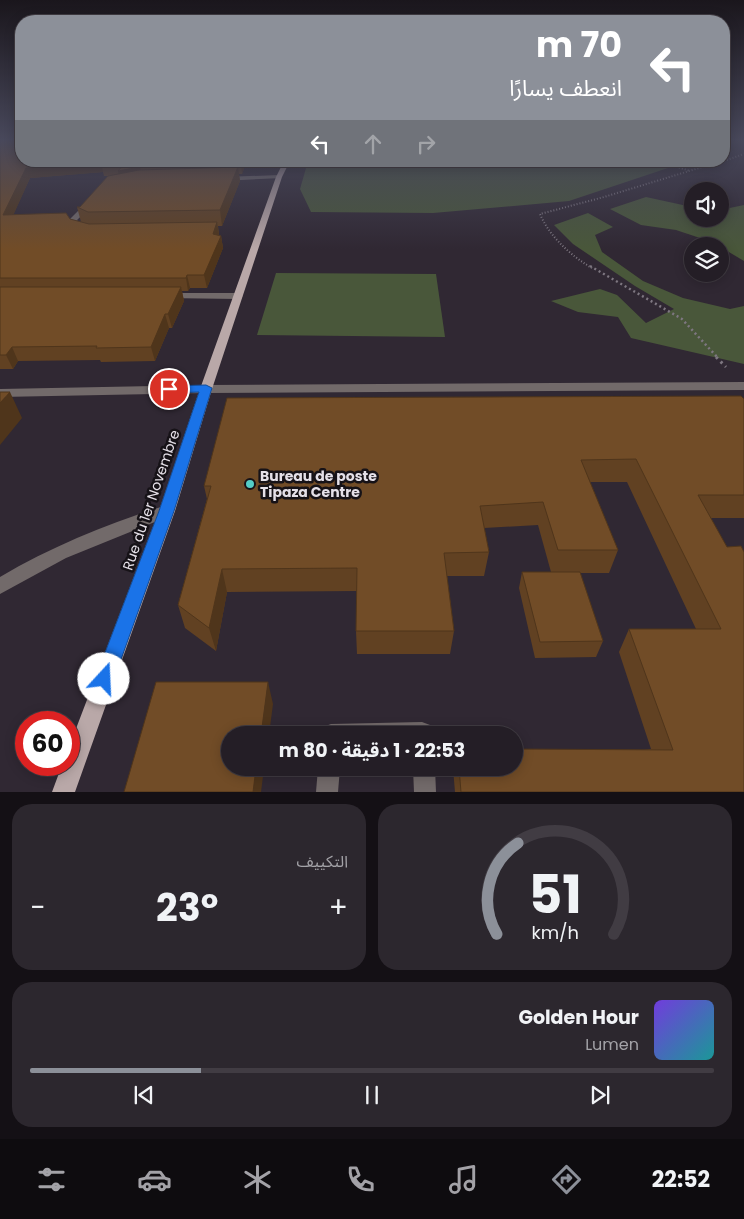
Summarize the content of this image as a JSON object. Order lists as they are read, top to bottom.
{
  "streets": {
    "main road": ["Rue du 1er Novembre"]
  },
  "places": ["Bureau de poste Tipaza Centre"],
  "page": {
    "turn": ["70 m", "انعطف يسارًا"],
    "limit": "60",
    "trip": "22:53 · 1 دقيقة · 80 m",
    "tile": "التكييف",
    "heat": ["−", "23°", "+"],
    "song": ["Golden Hour", "Lumen"],
    "tabs": "22:52",
    "gauge": ["51", "km/h"]
  }
}
